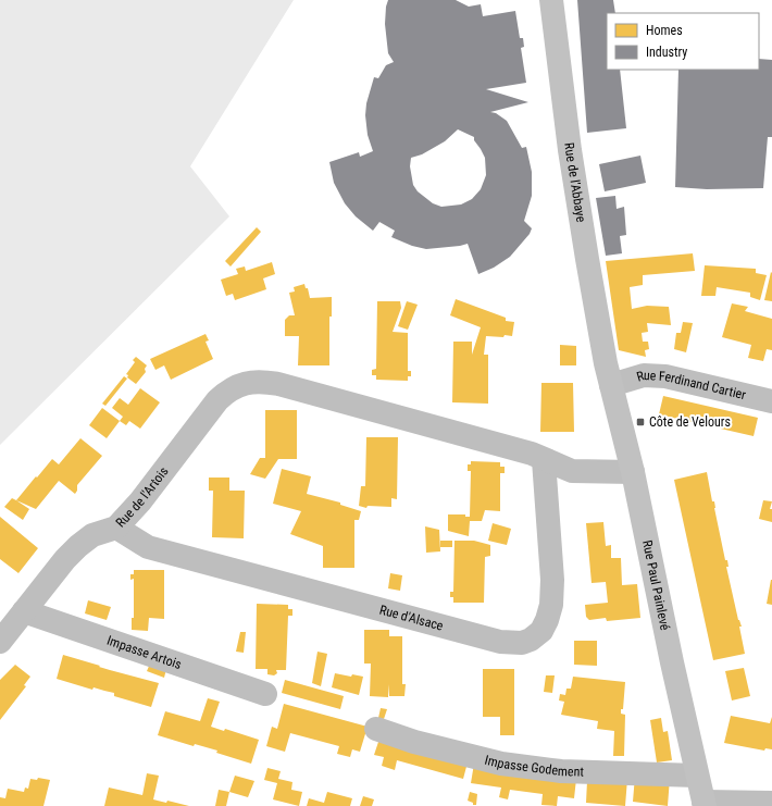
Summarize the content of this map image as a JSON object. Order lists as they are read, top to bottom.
{
  "streets": {
    "street": [
      "Rue de l'Abbaye",
      "Rue Ferdinand Cartier",
      "Rue de l'Artois",
      "Rue Paul Painlevé",
      "Rue d'Alsace",
      "Impasse Artois",
      "Impasse Godement"
    ]
  },
  "crossings": [
    ["Rue de l'Abbaye", "Rue Ferdinand Cartier"],
    ["Rue de l'Abbaye", "Rue Paul Painlevé"],
    ["Rue Ferdinand Cartier", "Rue Paul Painlevé"],
    ["Rue de l'Artois", "Rue d'Alsace"],
    ["Rue de l'Artois", "Impasse Artois"],
    ["Rue Paul Painlevé", "Impasse Godement"]
  ],
  "places": {
    "transit": ["Côte de Velours"]
  },
  "legend": ["Homes", "Industry"]
}
